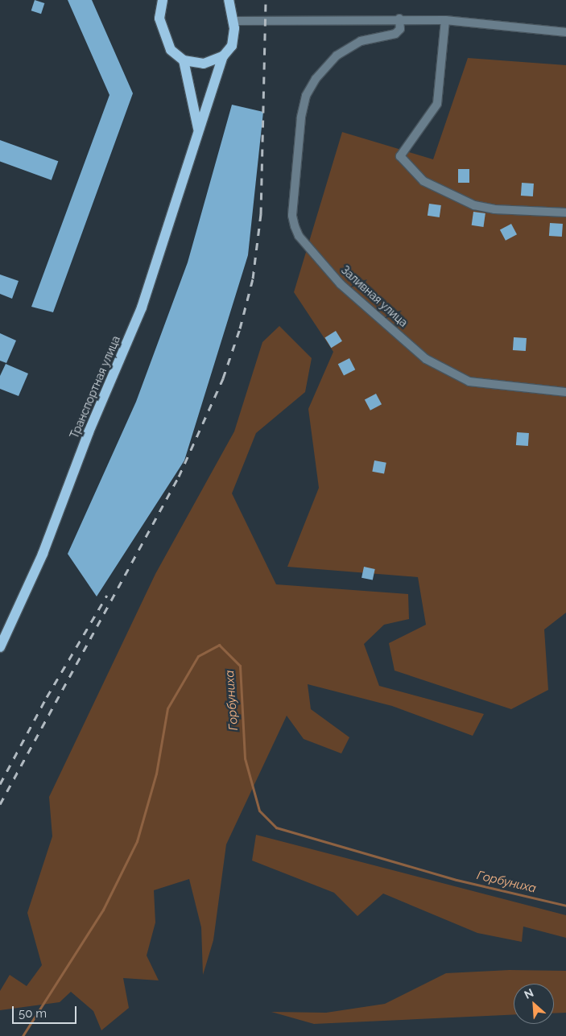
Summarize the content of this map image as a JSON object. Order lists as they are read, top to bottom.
{
  "streets": {
    "main road": ["Транспортная улица"],
    "street": ["Заливная улица"]
  },
  "water": ["Горбуниха"],
  "scale_bar": "50 m",
  "north": "top left"
}
